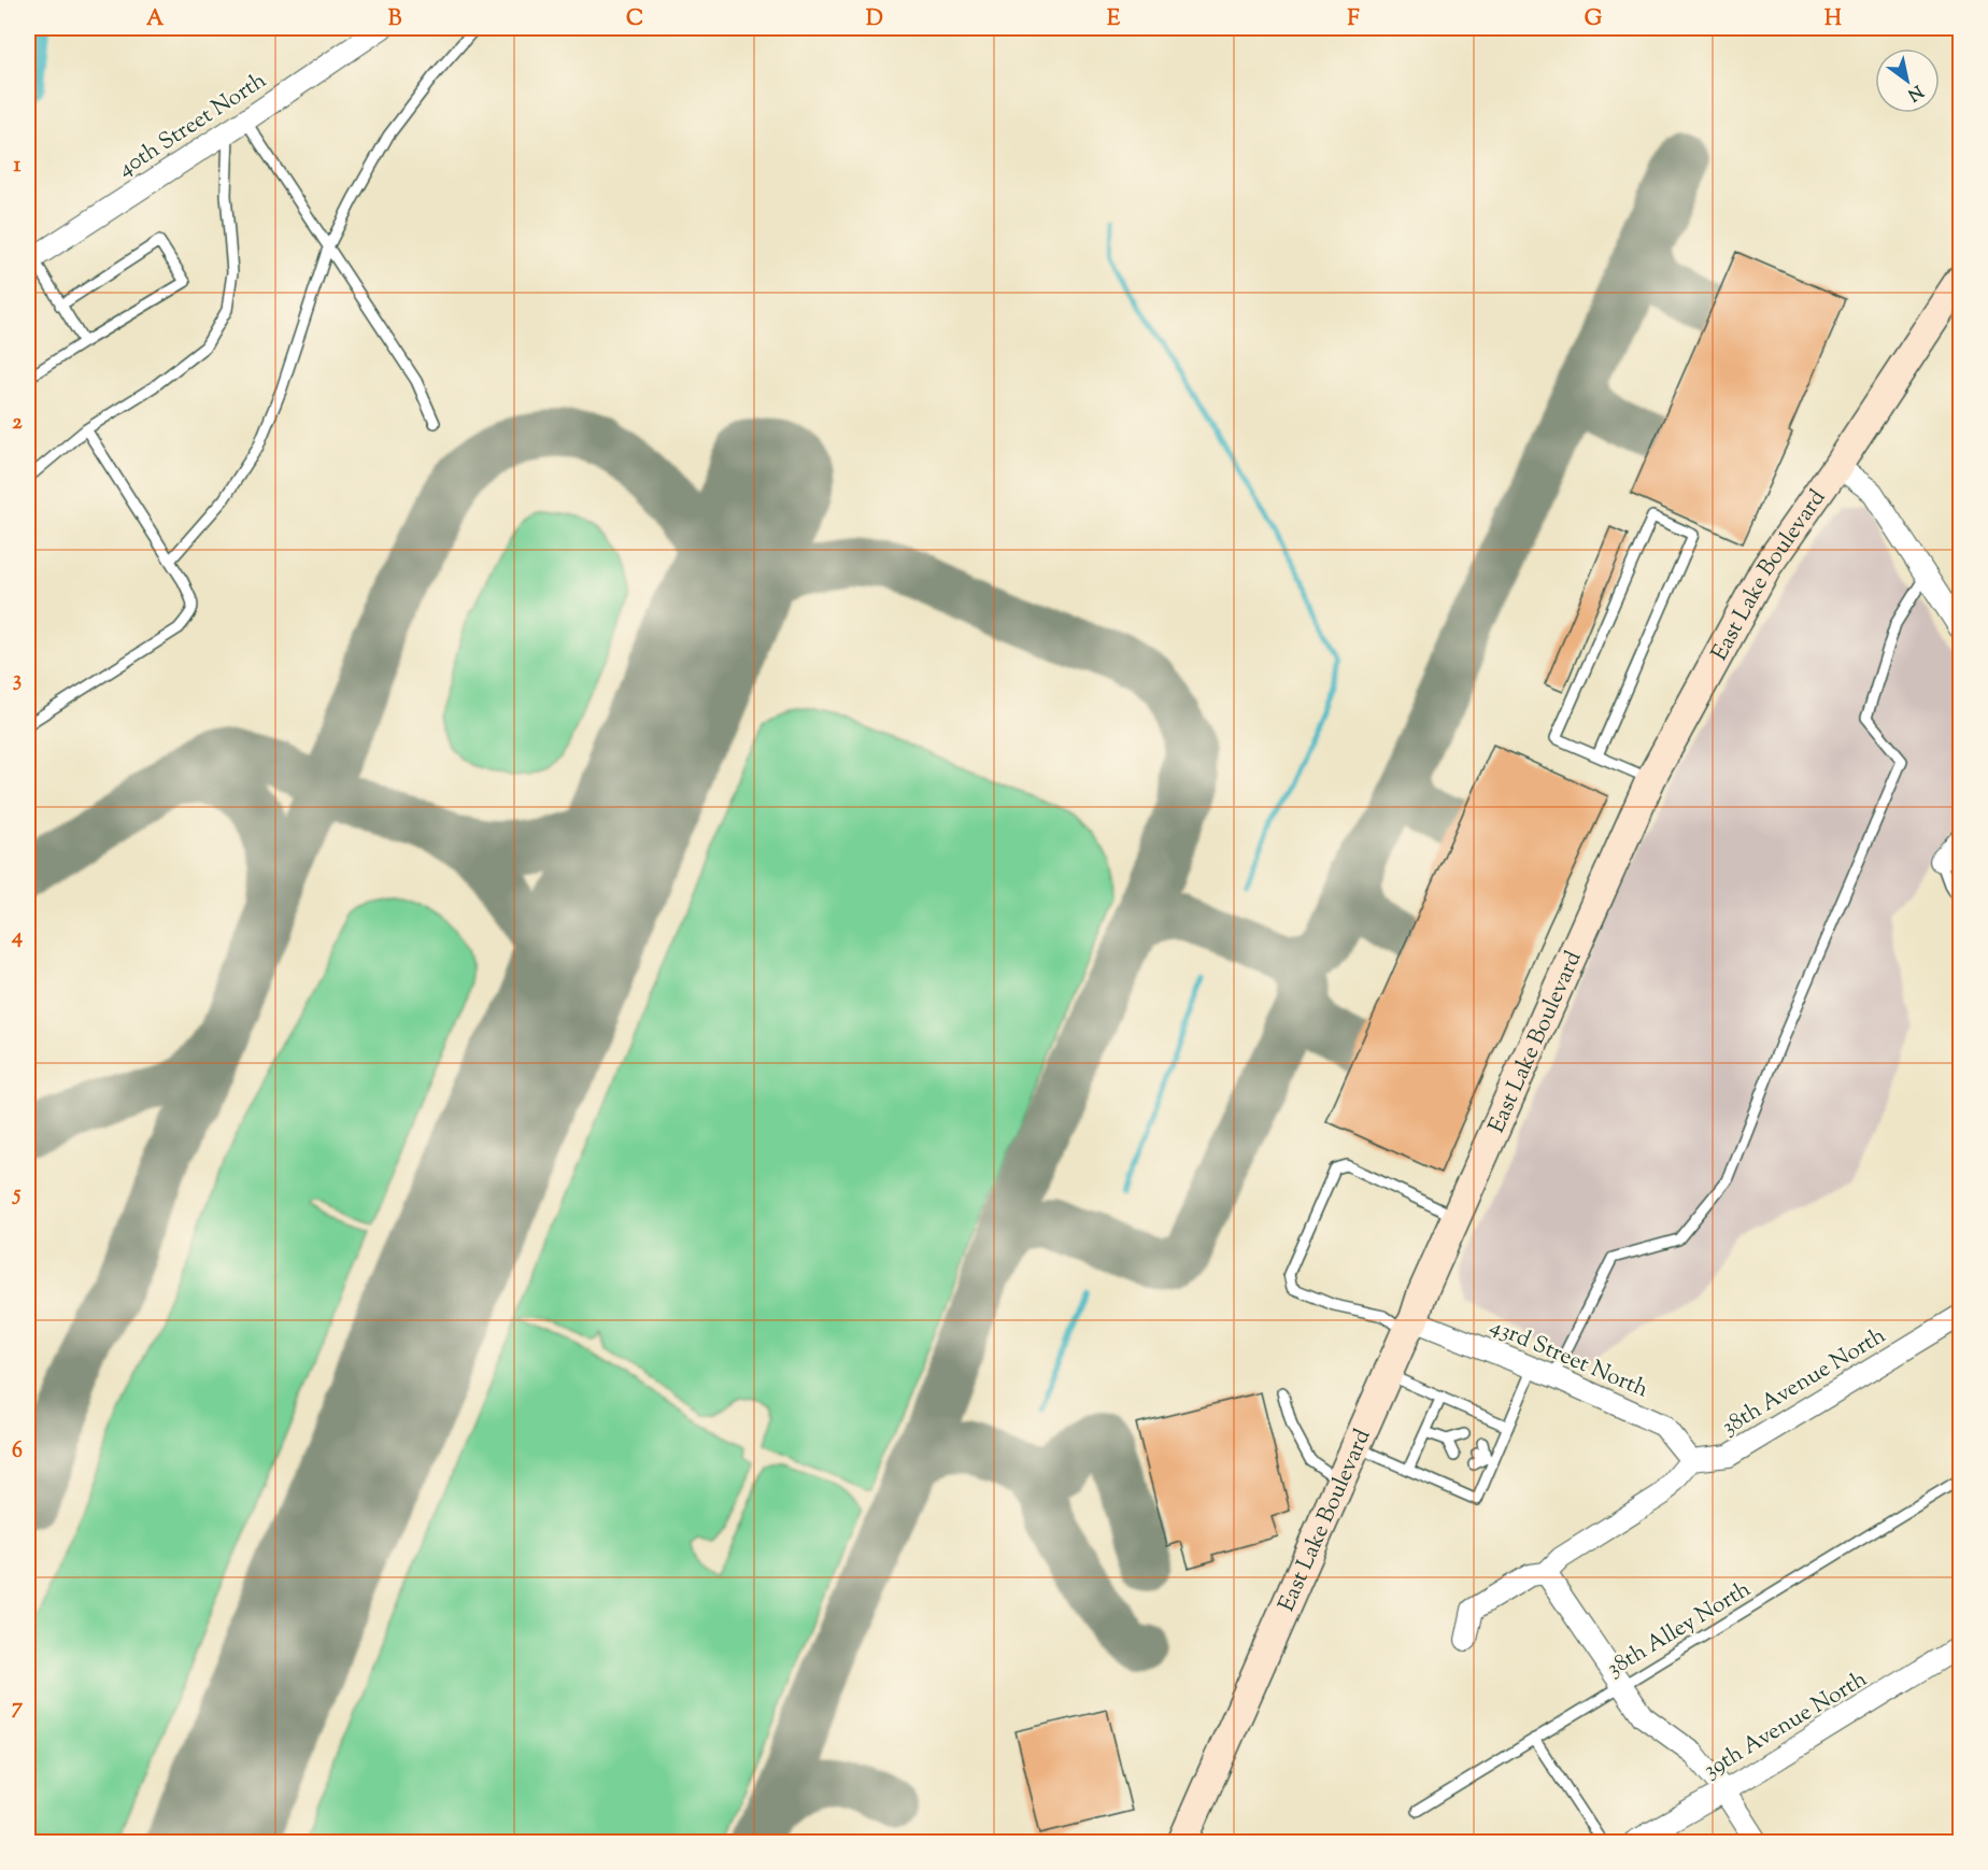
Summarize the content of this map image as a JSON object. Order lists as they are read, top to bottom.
{
  "streets": {
    "street": [
      "40th Street North",
      "East Lake Boulevard",
      "43rd Street North",
      "38th Avenue North",
      "39th Avenue North"
    ],
    "lane": ["38th Alley North"]
  },
  "crossings": [
    ["East Lake Boulevard", "43rd Street North"],
    ["43rd Street North", "38th Avenue North"]
  ],
  "north": "bottom right",
  "grid": {
    "columns": [
      "A",
      "B",
      "C",
      "D",
      "E",
      "F",
      "G",
      "H"
    ],
    "rows": [
      "1",
      "2",
      "3",
      "4",
      "5",
      "6",
      "7"
    ]
  }
}
